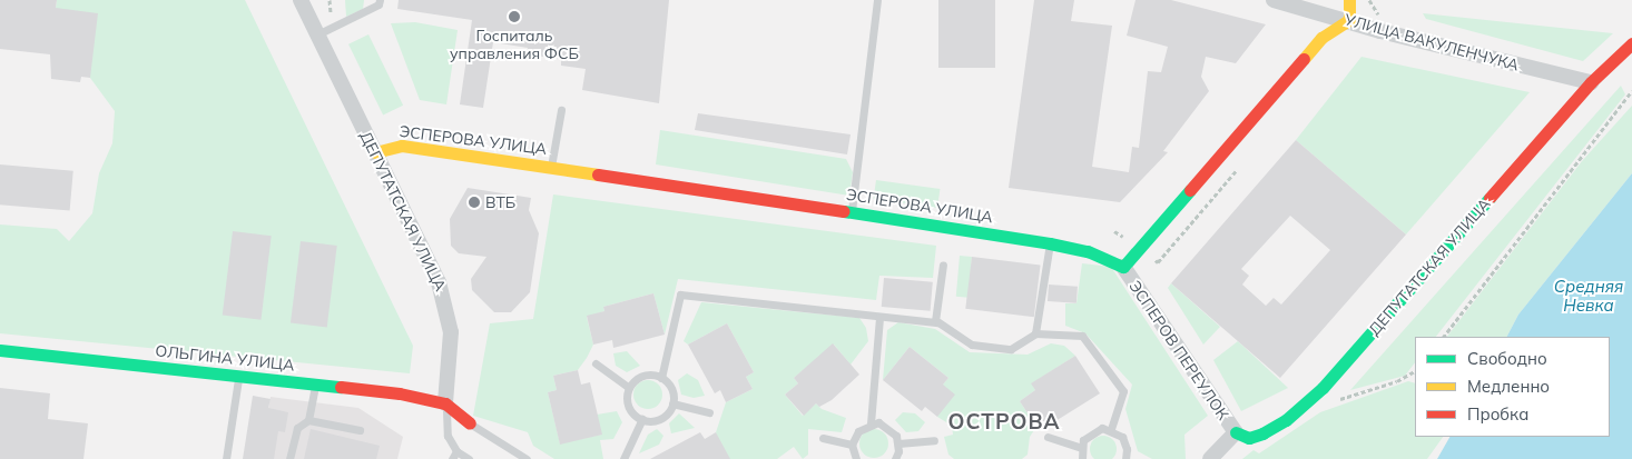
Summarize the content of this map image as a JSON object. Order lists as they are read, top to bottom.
{
  "streets": {
    "street": [
      "УЛИЦА ВАКУЛЕНЧУКА",
      "ЭСПЕРОВА УЛИЦА",
      "ДЕПУТАТСКАЯ УЛИЦА",
      "ЭСПЕРОВ ПЕРЕУЛОК",
      "ОЛЬГИНА УЛИЦА"
    ]
  },
  "crossings": [
    ["УЛИЦА ВАКУЛЕНЧУКА", "ДЕПУТАТСКАЯ УЛИЦА"],
    ["ЭСПЕРОВА УЛИЦА", "ДЕПУТАТСКАЯ УЛИЦА"],
    ["ЭСПЕРОВА УЛИЦА", "ЭСПЕРОВ ПЕРЕУЛОК"],
    ["ДЕПУТАТСКАЯ УЛИЦА", "ЭСПЕРОВ ПЕРЕУЛОК"],
    ["ДЕПУТАТСКАЯ УЛИЦА", "ОЛЬГИНА УЛИЦА"]
  ],
  "districts": ["ОСТРОВА"],
  "water": ["Средняя Невка"],
  "places": ["Госпиталь управления ФСБ", "ВТБ"],
  "legend": ["Свободно", "Медленно", "Пробка"]
}
